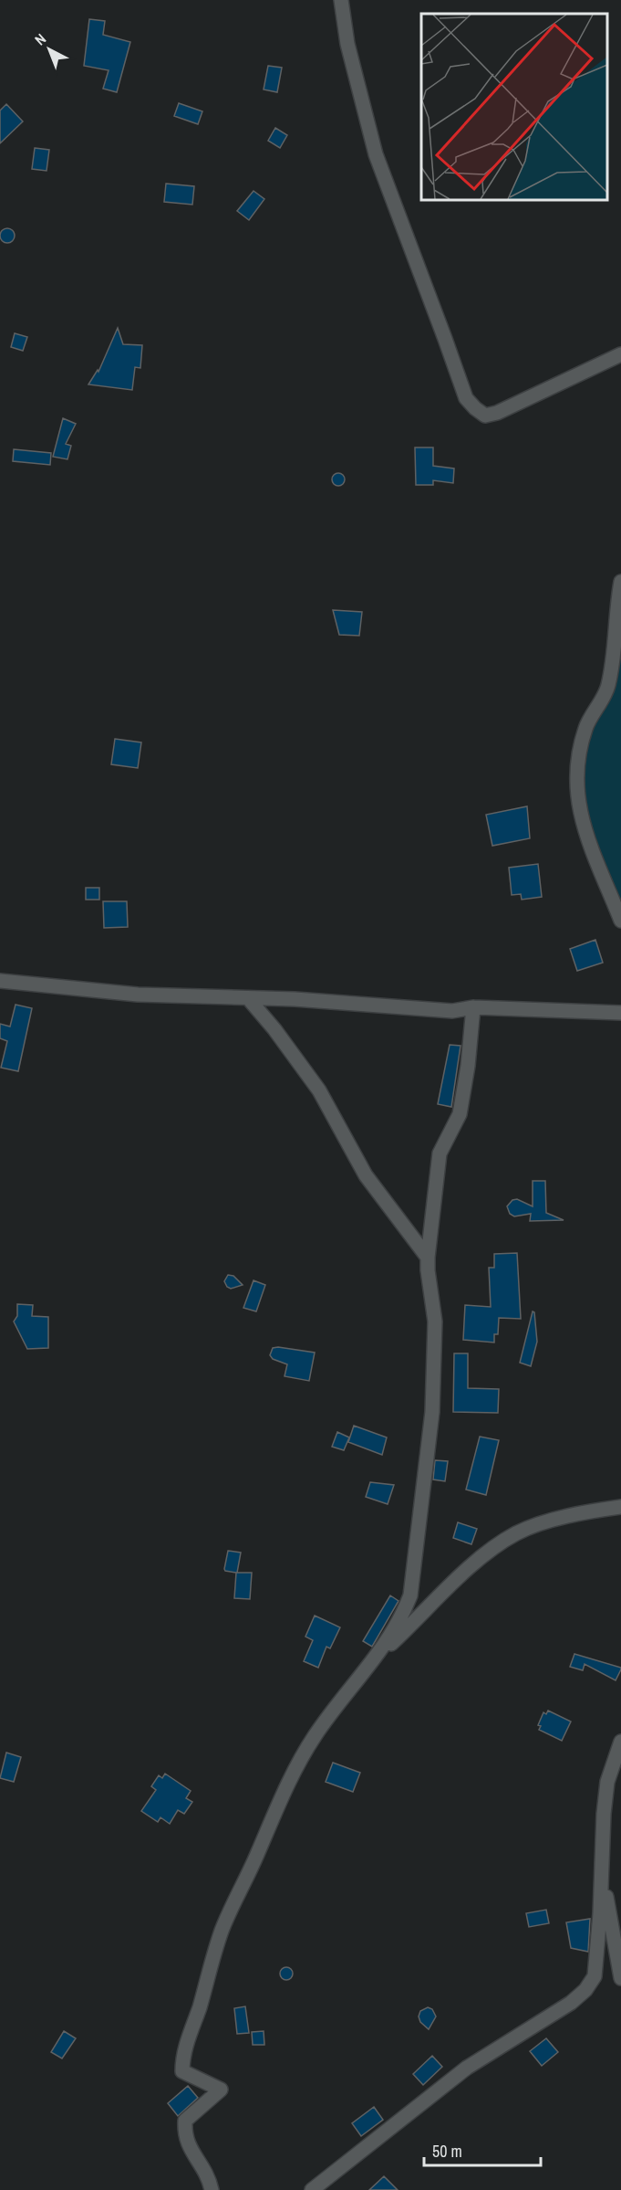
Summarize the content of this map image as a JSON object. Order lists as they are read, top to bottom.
{
  "scale_bar": "50 m",
  "north": "top left"
}
